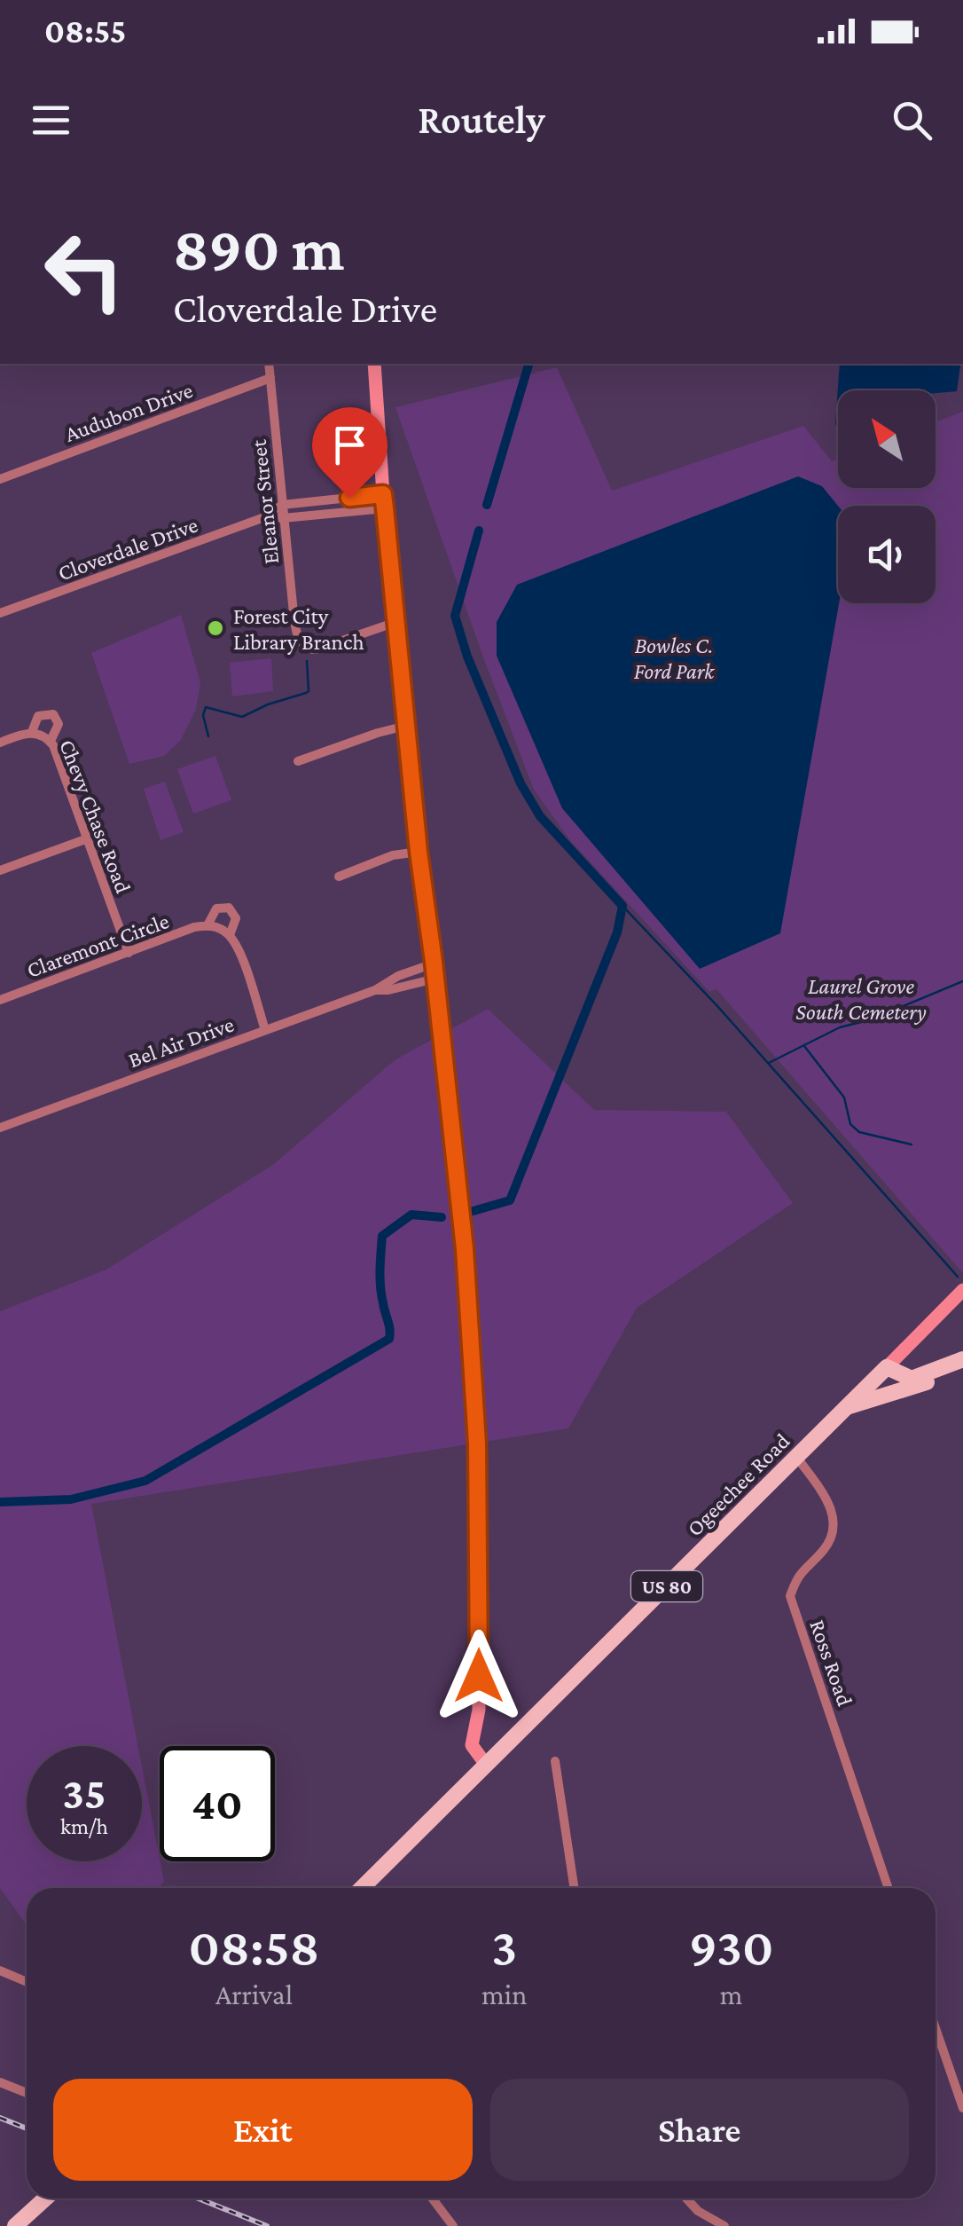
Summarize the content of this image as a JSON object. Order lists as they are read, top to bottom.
{
  "streets": {
    "main road": ["Ogeechee Road", "US 80"],
    "street": [
      "Audubon Drive",
      "Eleanor Street",
      "Cloverdale Drive",
      "Chevy Chase Road",
      "Claremont Circle",
      "Bel Air Drive",
      "Ross Road"
    ]
  },
  "crossings": [
    ["Audubon Drive", "Eleanor Street"],
    ["Eleanor Street", "Cloverdale Drive"],
    ["Chevy Chase Road", "Claremont Circle"],
    ["Claremont Circle", "Bel Air Drive"],
    ["Ogeechee Road", "US 80"],
    ["Ogeechee Road", "Ross Road"]
  ],
  "parks": ["Bowles C. Ford Park", "Laurel Grove South Cemetery"],
  "places": ["Forest City Library Branch"],
  "north": "top left",
  "page": {
    "status": "08:55",
    "header": "Routely",
    "turn": ["890 m", "Cloverdale Drive"],
    "speed": "35 km/h",
    "limit": "40",
    "eta": [
      "08:58",
      "Arrival",
      "3",
      "min",
      "930",
      "m"
    ],
    "buttons": ["Exit", "Share"]
  }
}
